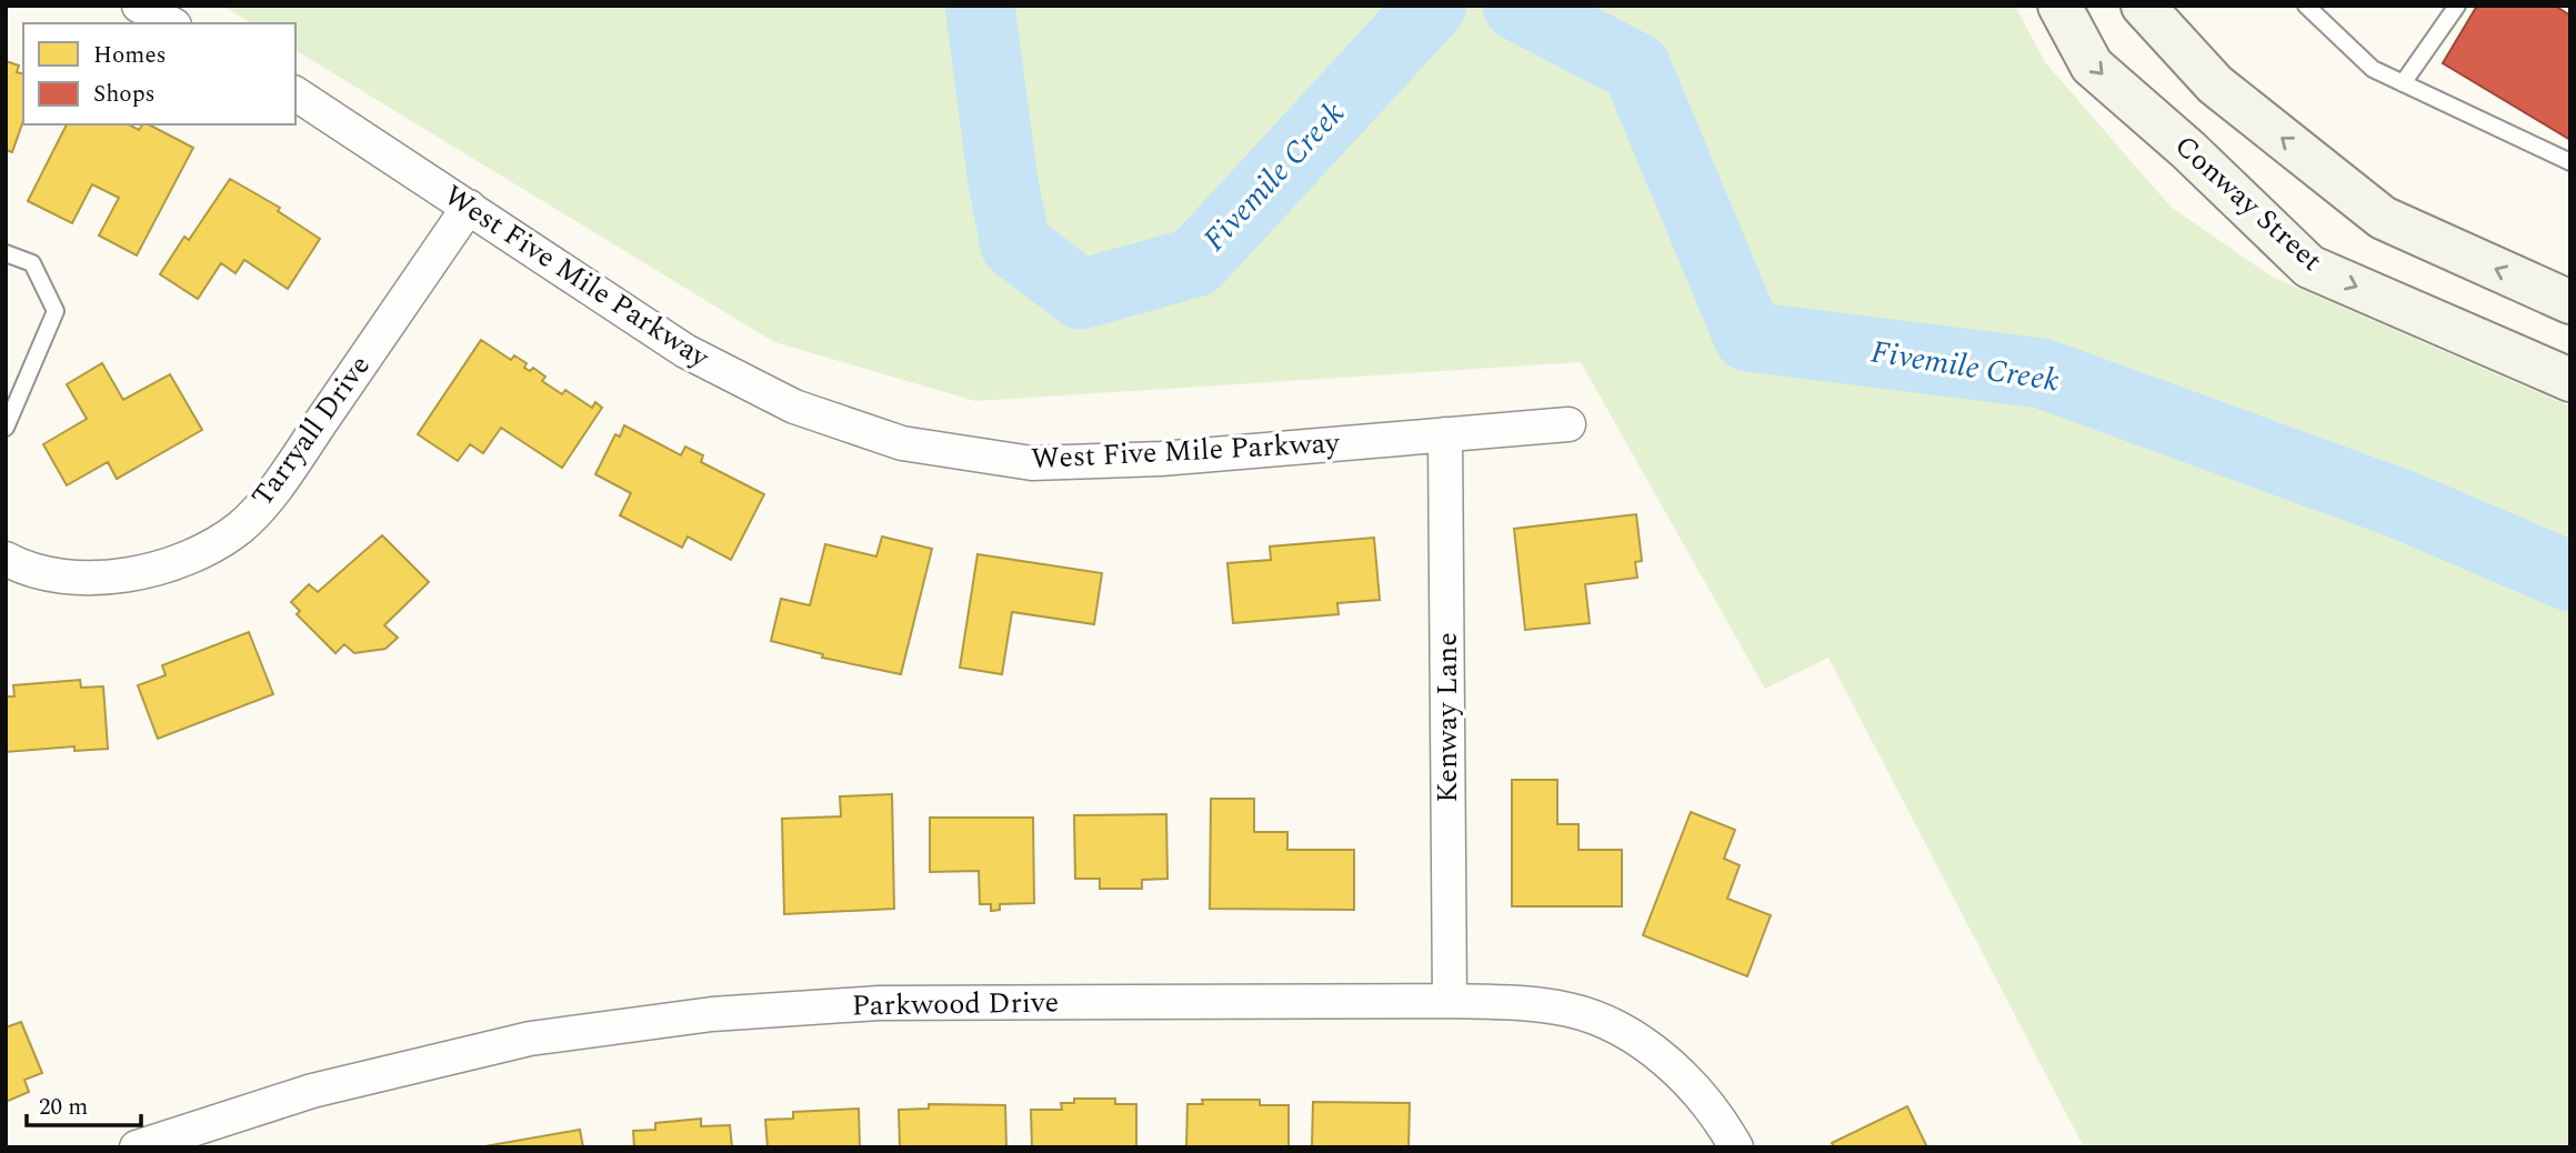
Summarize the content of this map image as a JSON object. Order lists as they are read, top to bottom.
{
  "streets": {
    "street": [
      "Conway Street",
      "West Five Mile Parkway",
      "Tarryall Drive",
      "Kenway Lane",
      "Parkwood Drive"
    ]
  },
  "crossings": [
    ["West Five Mile Parkway", "Tarryall Drive"],
    ["West Five Mile Parkway", "Kenway Lane"],
    ["Kenway Lane", "Parkwood Drive"]
  ],
  "water": ["Fivemile Creek"],
  "legend": ["Homes", "Shops"],
  "scale_bar": "20 m"
}
